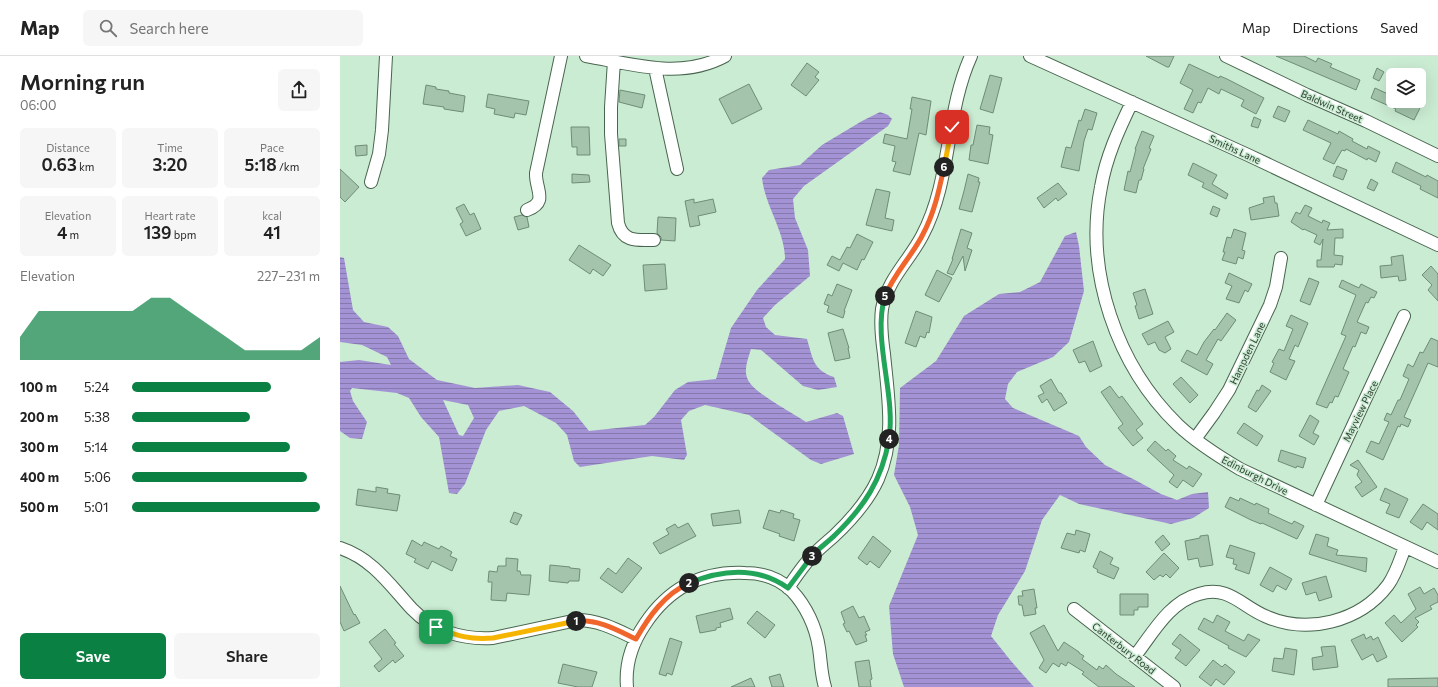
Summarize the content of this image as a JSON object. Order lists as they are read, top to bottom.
{
  "streets": {
    "street": [
      "Baldwin Street",
      "Smiths Lane",
      "Hampden Lane",
      "Mayview Place",
      "Edinburgh Drive",
      "Canterbury Road"
    ]
  },
  "crossings": [
    ["Smiths Lane", "Edinburgh Drive"],
    ["Hampden Lane", "Edinburgh Drive"],
    ["Mayview Place", "Edinburgh Drive"]
  ],
  "page": {
    "header": "Map",
    "search": "Search here",
    "nav": ["Map", "Directions", "Saved"],
    "heading": ["Morning run", "06:00"],
    "stats": [
      ["Distance", "0.63 km"],
      ["Time", "3:20"],
      ["Pace", "5:18 /km"],
      ["Elevation", "4 m"],
      ["Heart rate", "139 bpm"],
      ["kcal", "41"]
    ],
    "pins": [
      "6",
      "5",
      "4",
      "3",
      "2",
      "1"
    ],
    "chart": ["Elevation", "227–231 m"],
    "list": [
      {
        "name": "100 m",
        "note": "5:24"
      },
      {
        "name": "200 m",
        "note": "5:38"
      },
      {
        "name": "300 m",
        "note": "5:14"
      },
      {
        "name": "400 m",
        "note": "5:06"
      },
      {
        "name": "500 m",
        "note": "5:01"
      }
    ],
    "buttons": ["Save", "Share"]
  }
}
